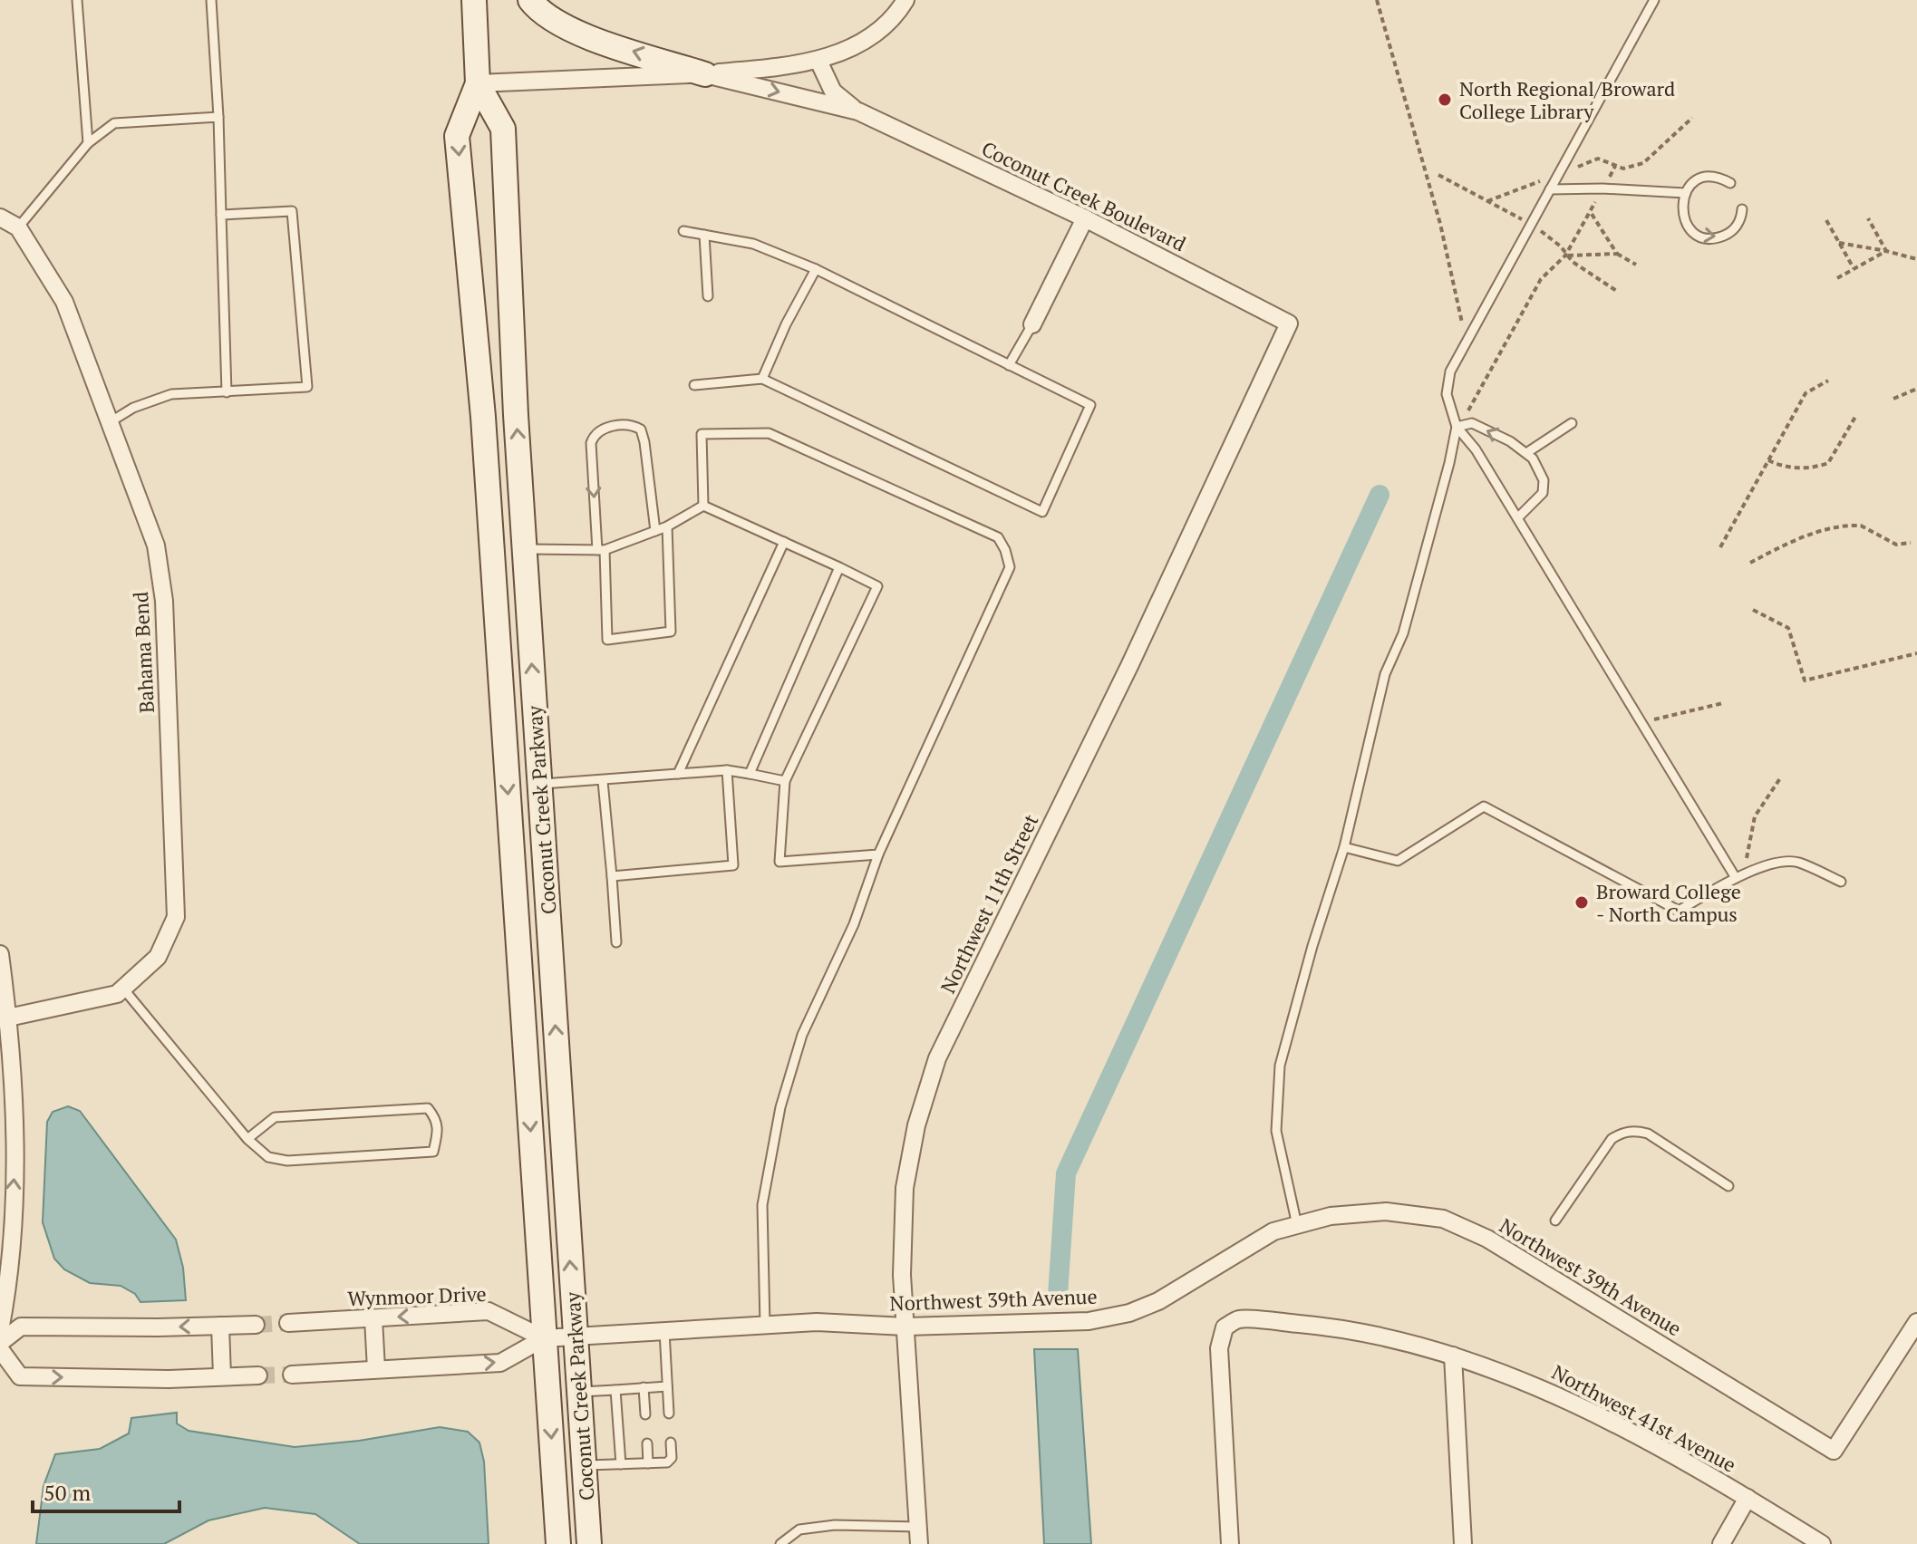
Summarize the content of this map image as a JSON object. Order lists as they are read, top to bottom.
{
  "streets": {
    "main road": ["Coconut Creek Parkway"],
    "street": [
      "Coconut Creek Boulevard",
      "Bahama Bend",
      "Northwest 11th Street",
      "Northwest 39th Avenue",
      "Wynmoor Drive",
      "Northwest 41st Avenue"
    ]
  },
  "crossings": [
    ["Coconut Creek Boulevard", "Coconut Creek Parkway"],
    ["Coconut Creek Boulevard", "Northwest 11th Street"],
    ["Coconut Creek Parkway", "Northwest 39th Avenue"],
    ["Coconut Creek Parkway", "Wynmoor Drive"],
    ["Northwest 11th Street", "Northwest 39th Avenue"],
    ["Northwest 39th Avenue", "Wynmoor Drive"]
  ],
  "places": ["North Regional/Broward College Library", "Broward College - North Campus"],
  "scale_bar": "50 m"
}
